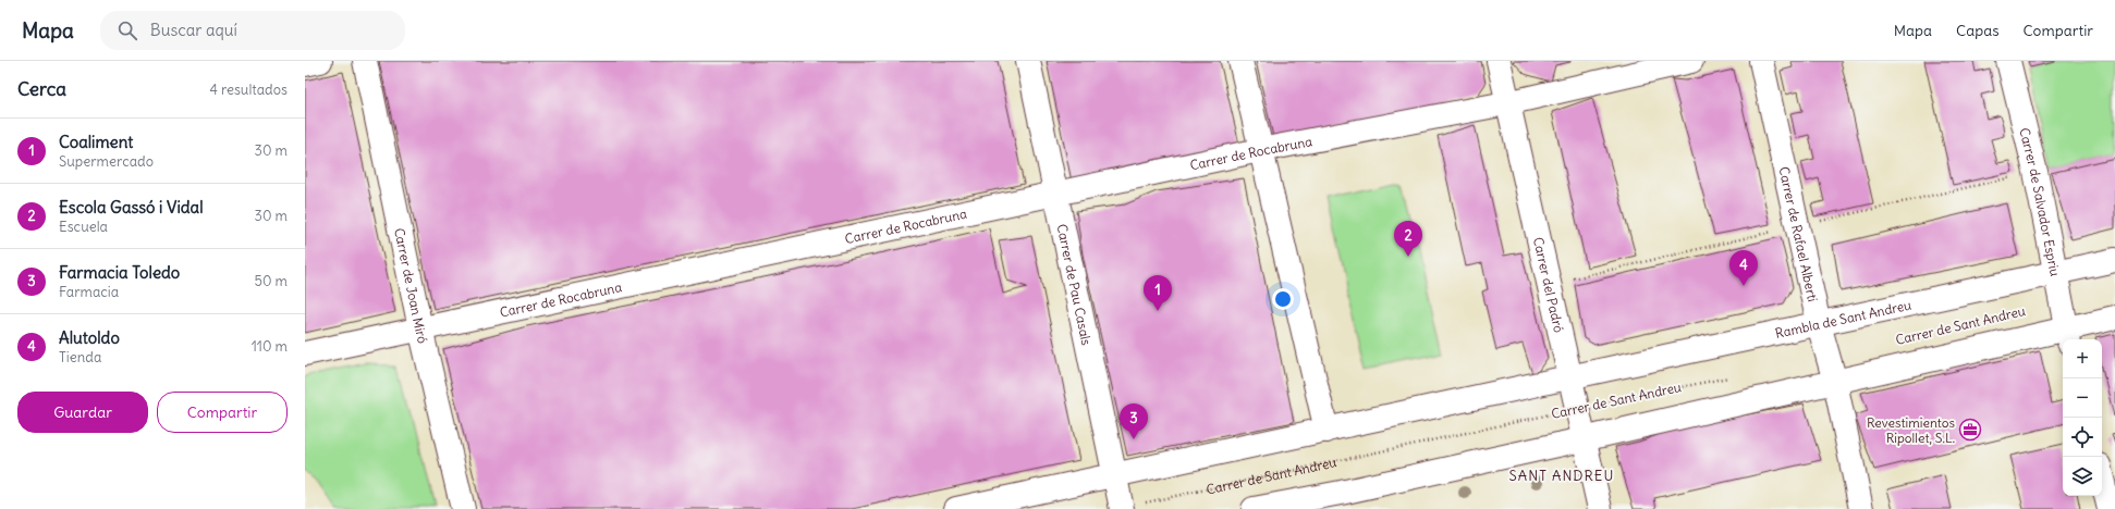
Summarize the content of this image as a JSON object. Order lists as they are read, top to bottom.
{
  "streets": {
    "street": [
      "Carrer de Rocabruna",
      "Carrer de Salvador Espriu",
      "Carrer de Rafael Alberti",
      "Carrer de Joan Miró",
      "Carrer de Pau Casals",
      "Carrer del Padró",
      "Rambla de Sant Andreu"
    ],
    "path": ["Carrer de Sant Andreu"]
  },
  "crossings": [
    ["Carrer de Rocabruna", "Carrer de Joan Miró"],
    ["Carrer de Rocabruna", "Carrer de Pau Casals"],
    ["Carrer de Rocabruna", "Carrer del Padró"],
    ["Carrer de Salvador Espriu", "Rambla de Sant Andreu"],
    ["Carrer de Rafael Alberti", "Rambla de Sant Andreu"],
    ["Carrer de Pau Casals", "Carrer de Sant Andreu"],
    ["Carrer del Padró", "Rambla de Sant Andreu"],
    ["Carrer del Padró", "Carrer de Sant Andreu"]
  ],
  "districts": ["SANT ANDREU"],
  "places": {
    "office": ["Revestimientos Ripollet, S.L."]
  },
  "page": {
    "header": "Mapa",
    "search": "Buscar aquí",
    "nav": ["Mapa", "Capas", "Compartir"],
    "heading": ["Cerca", "4 resultados"],
    "list": [
      {
        "mark": "1",
        "name": "Coaliment",
        "note": "Supermercado",
        "value": "30 m"
      },
      {
        "mark": "2",
        "name": "Escola Gassó i Vidal",
        "note": "Escuela",
        "value": "30 m"
      },
      {
        "mark": "3",
        "name": "Farmacia Toledo",
        "note": "Farmacia",
        "value": "50 m"
      },
      {
        "mark": "4",
        "name": "Alutoldo",
        "note": "Tienda",
        "value": "110 m"
      }
    ],
    "pins": [
      "2",
      "4",
      "1",
      "3"
    ],
    "map_buttons": ["+", "−"],
    "buttons": ["Guardar", "Compartir"]
  }
}
